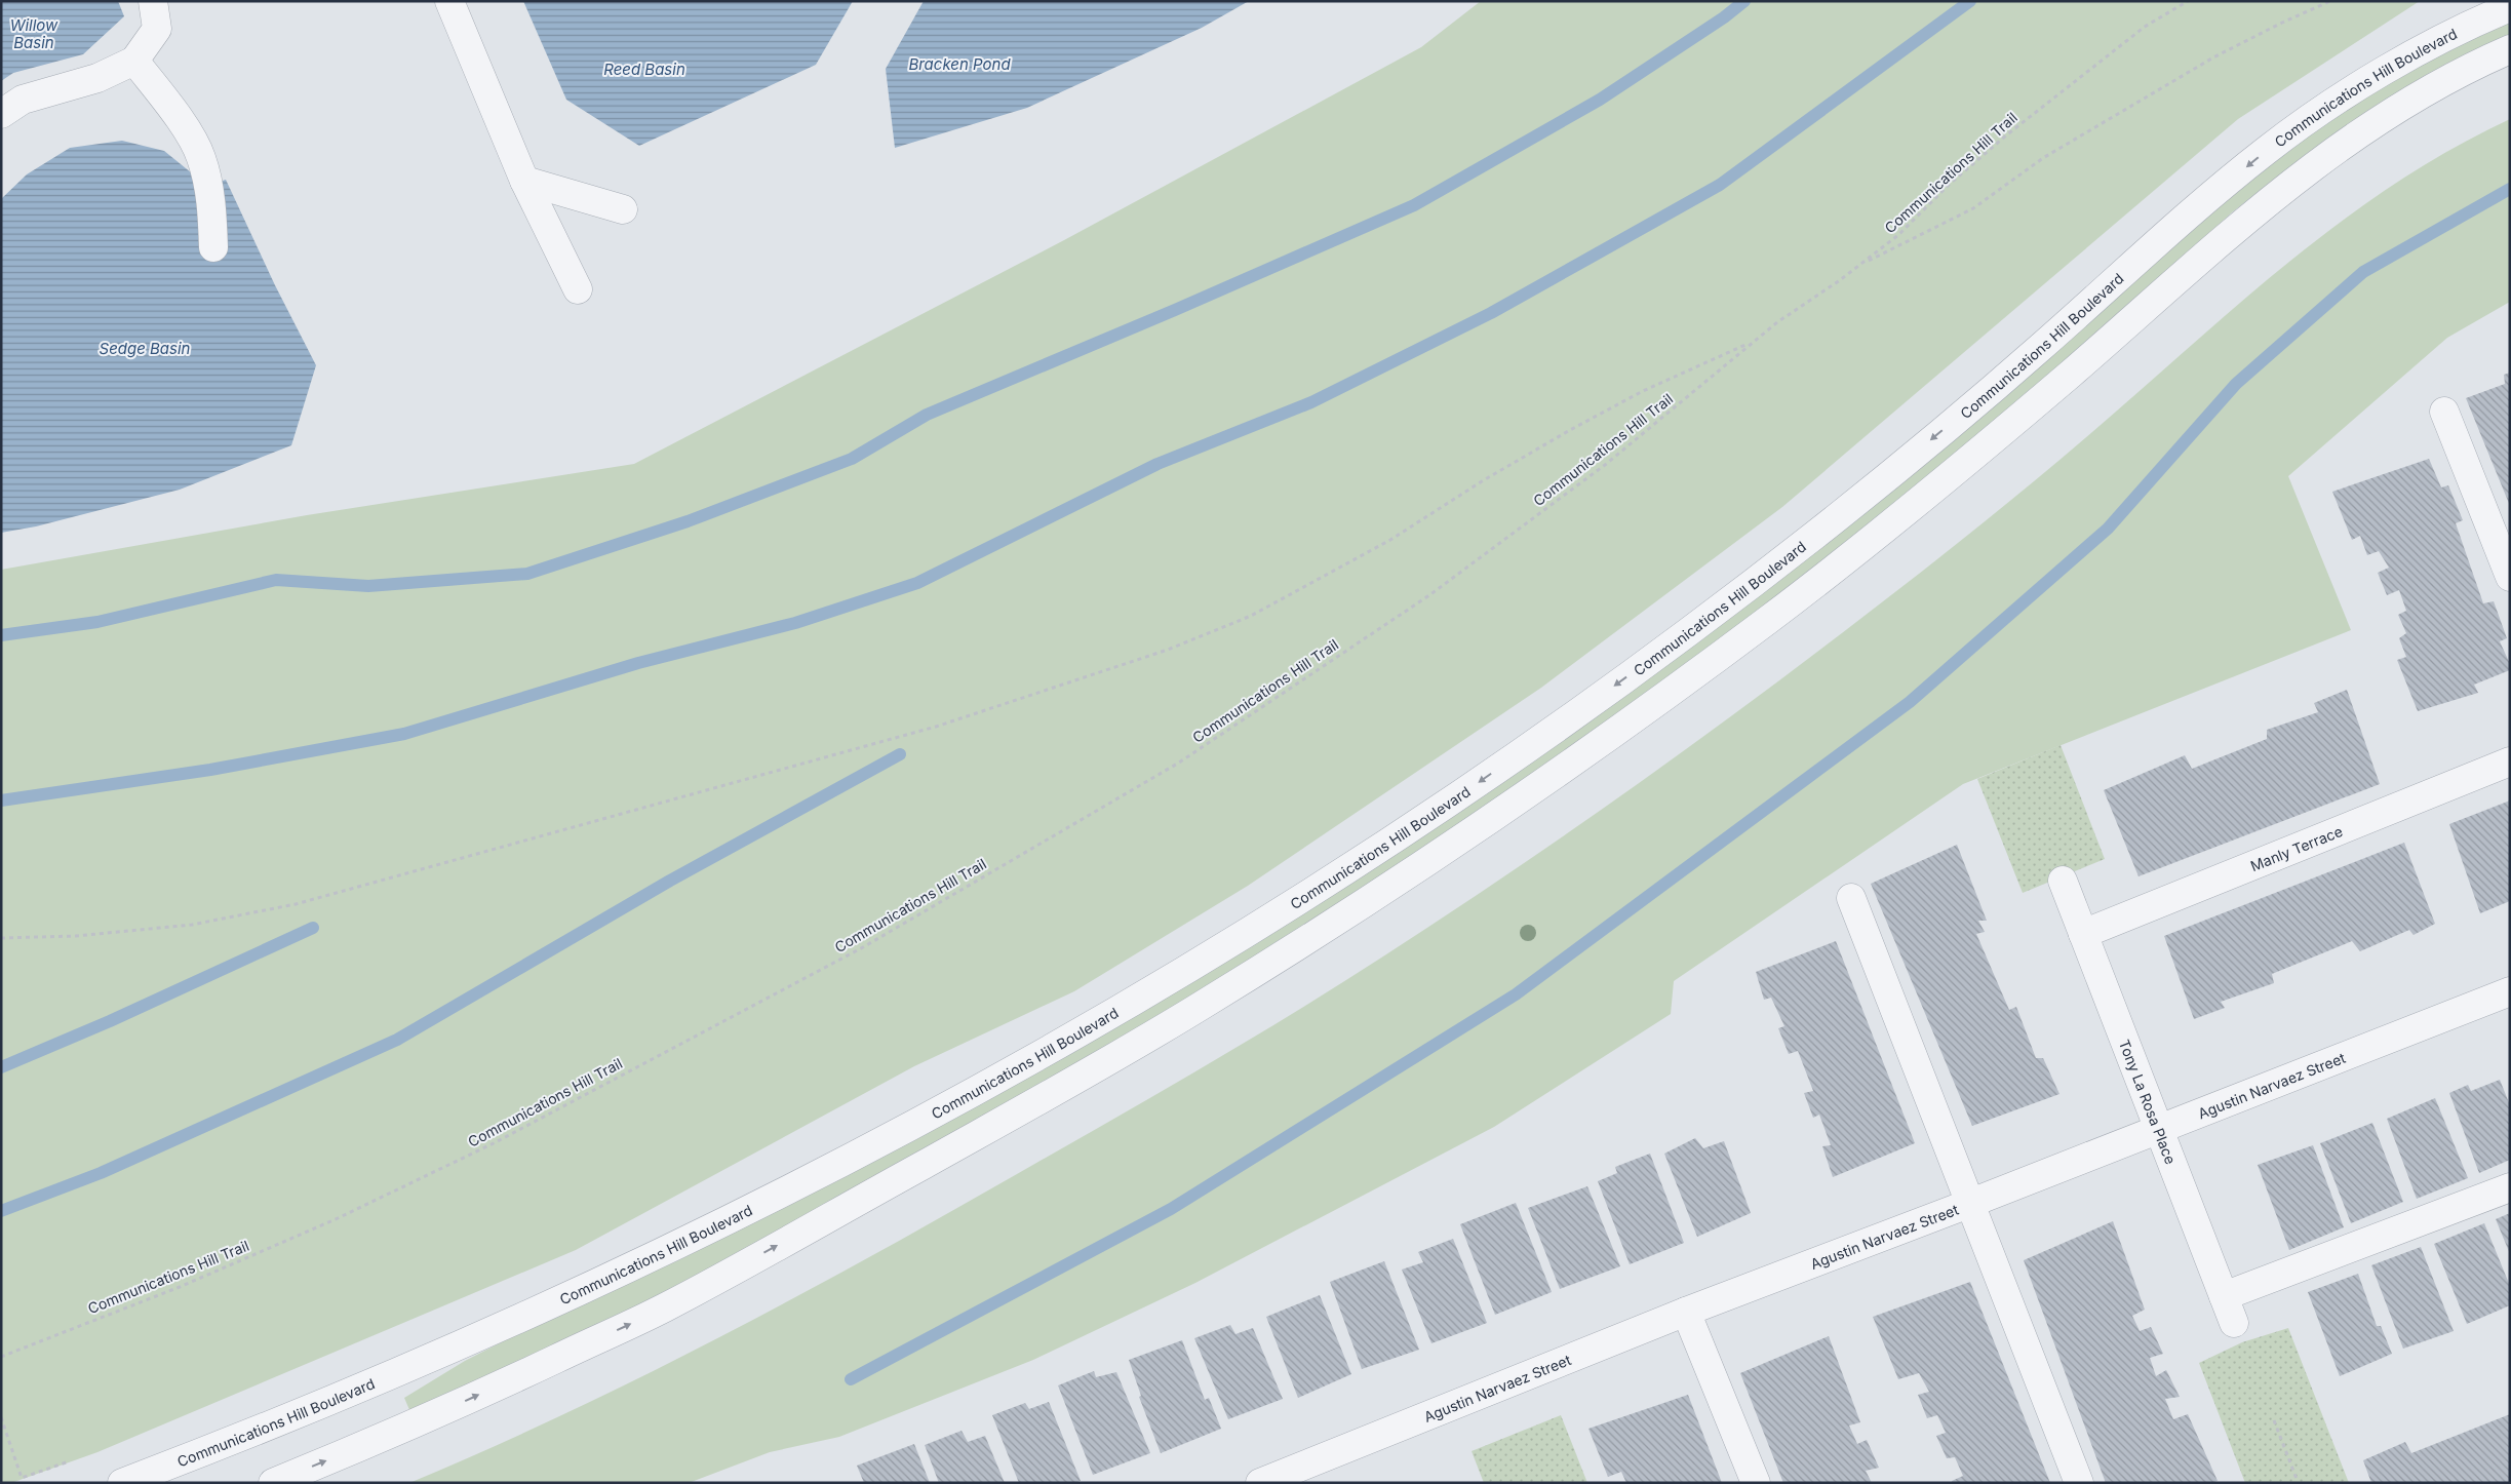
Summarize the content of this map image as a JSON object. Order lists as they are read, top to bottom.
{
  "streets": {
    "street": [
      "Communications Hill Boulevard",
      "Manly Terrace",
      "Agustin Narvaez Street",
      "Tony La Rosa Place"
    ],
    "path": ["Communications Hill Trail"]
  },
  "crossings": [
    ["Manly Terrace", "Tony La Rosa Place"],
    ["Agustin Narvaez Street", "Tony La Rosa Place"]
  ],
  "water": [
    "Willow Basin",
    "Bracken Pond",
    "Reed Basin",
    "Sedge Basin"
  ]
}
